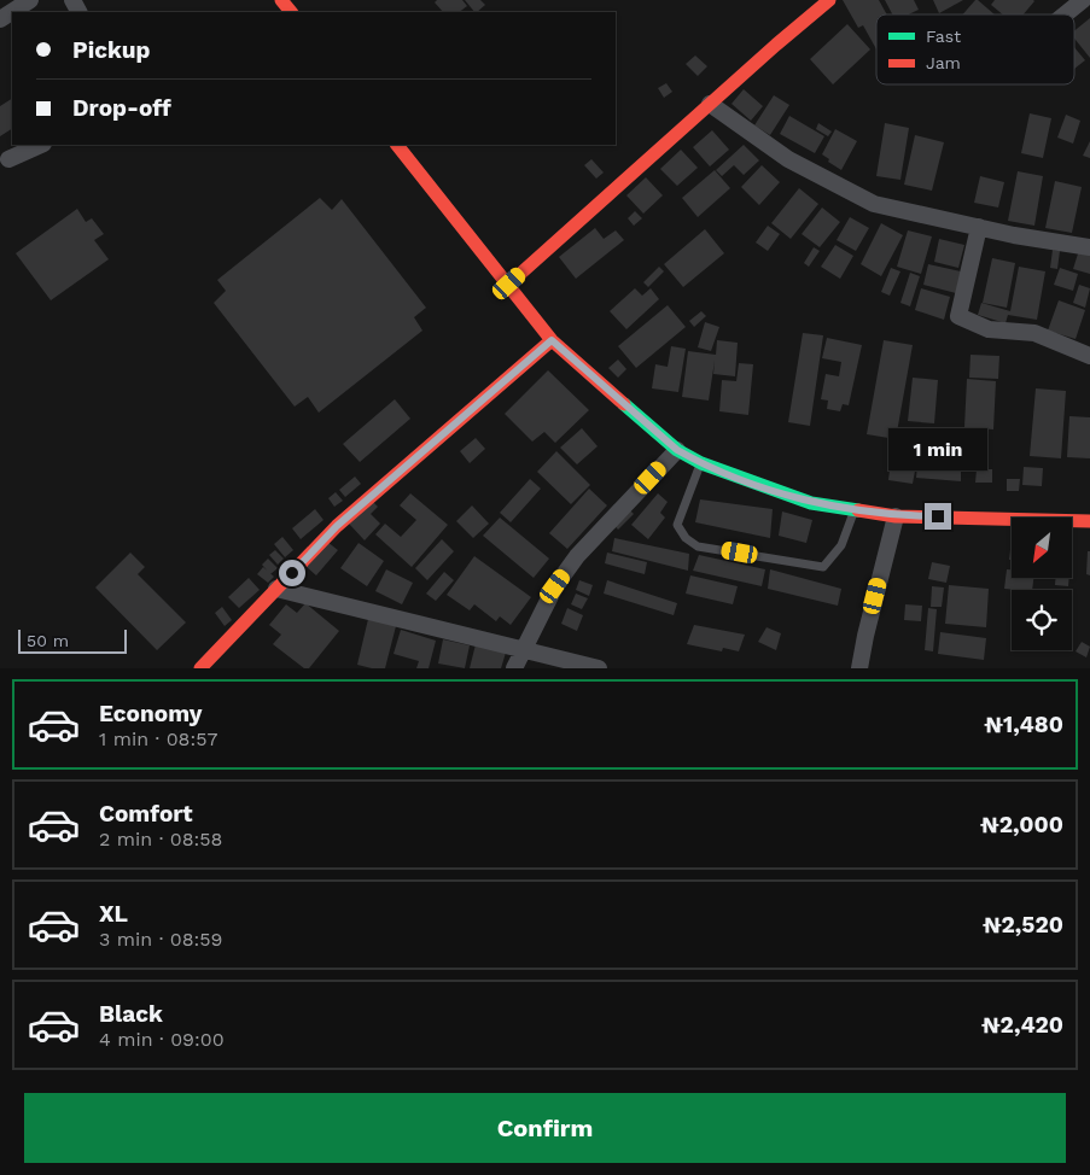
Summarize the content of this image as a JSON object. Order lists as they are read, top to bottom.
{
  "legend": ["Fast", "Jam"],
  "scale_bar": "50 m",
  "north": "bottom left",
  "page": {
    "banner": ["Pickup", "Drop-off"],
    "bubble": "1 min",
    "scale": "50 m",
    "list": [
      {
        "name": "Economy",
        "note": "1 min · 08:57",
        "value": "₦1,480"
      },
      {
        "name": "Comfort",
        "note": "2 min · 08:58",
        "value": "₦2,000"
      },
      {
        "name": "XL",
        "note": "3 min · 08:59",
        "value": "₦2,520"
      },
      {
        "name": "Black",
        "note": "4 min · 09:00",
        "value": "₦2,420"
      }
    ],
    "buttons": "Confirm"
  }
}
